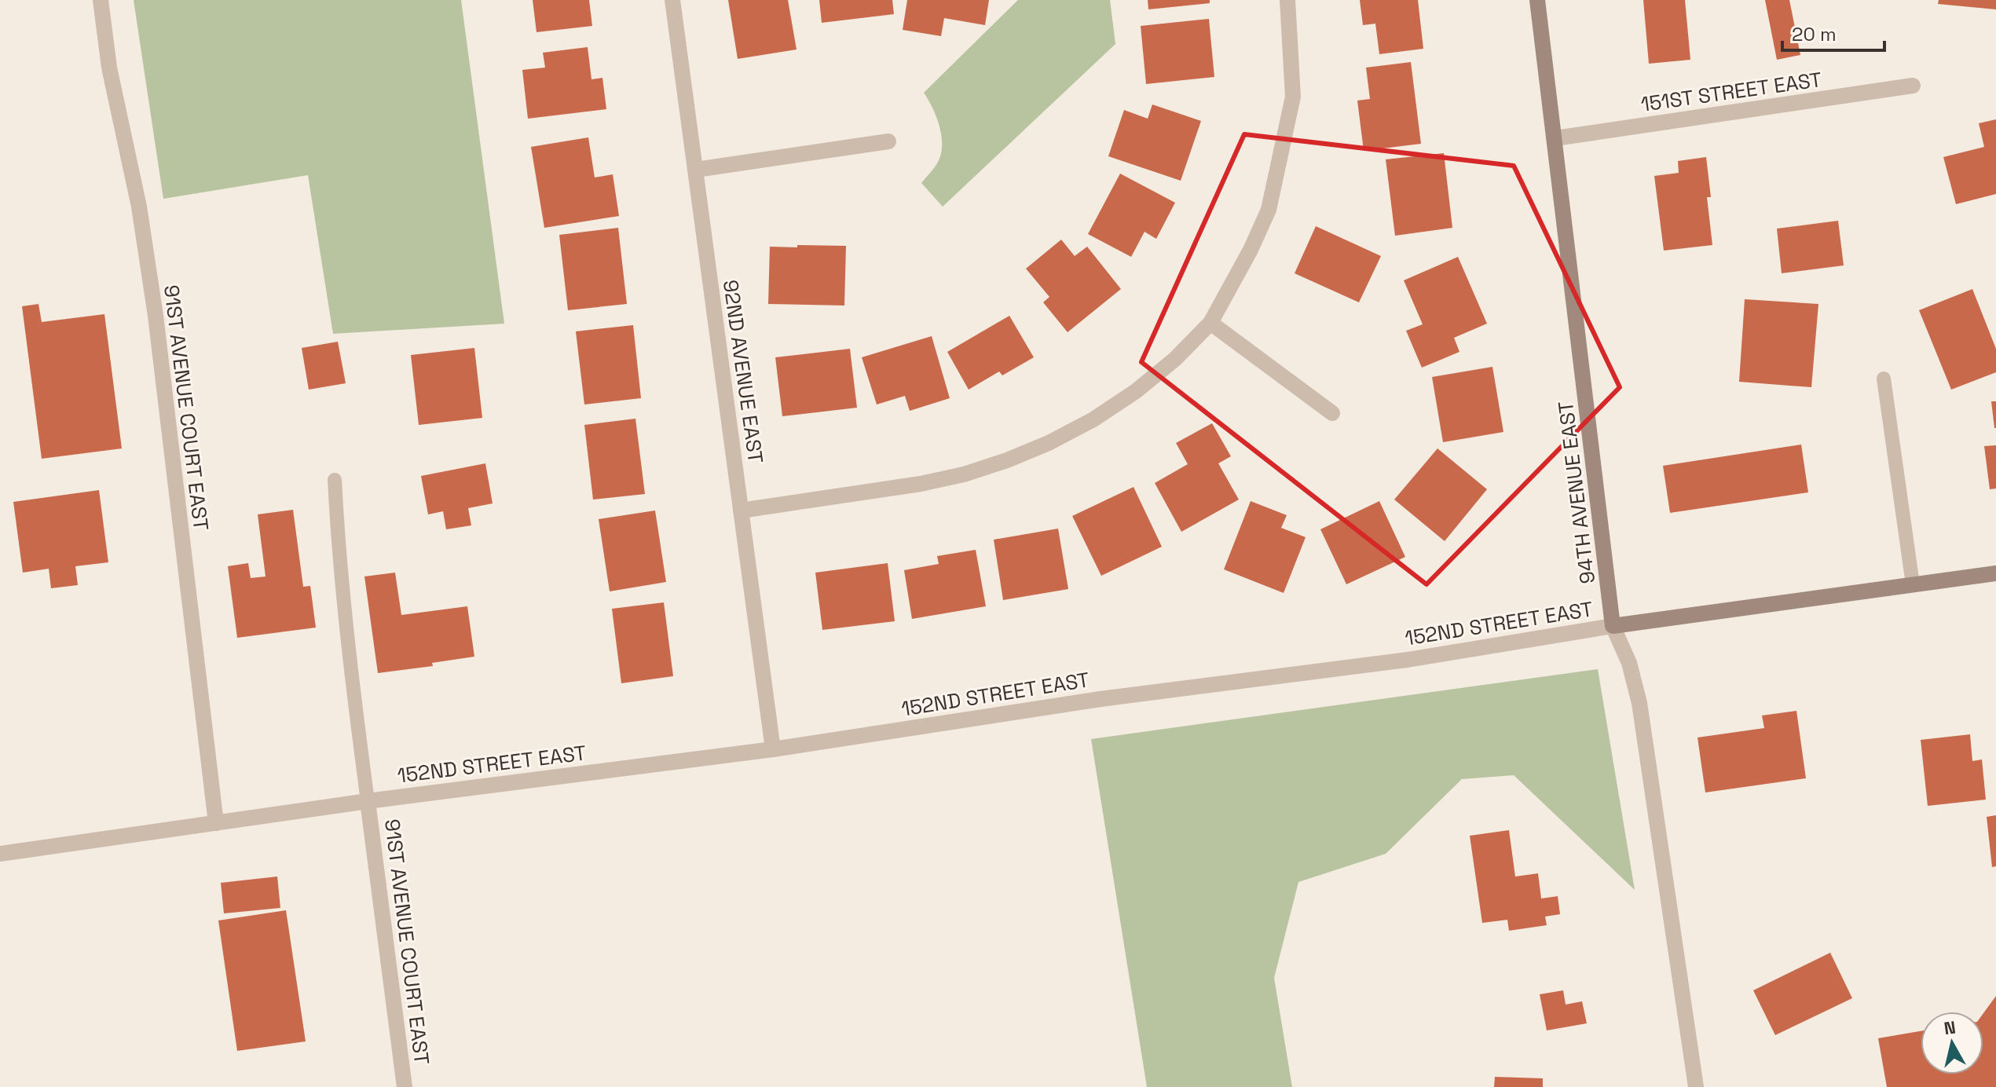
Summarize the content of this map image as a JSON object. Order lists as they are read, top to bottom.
{
  "streets": {
    "main road": ["94TH AVENUE EAST", "152ND STREET EAST"],
    "street": ["151ST STREET EAST", "92ND AVENUE EAST", "91ST AVENUE COURT EAST"]
  },
  "crossings": [
    ["151ST STREET EAST", "94TH AVENUE EAST"],
    ["92ND AVENUE EAST", "152ND STREET EAST"],
    ["91ST AVENUE COURT EAST", "152ND STREET EAST"],
    ["94TH AVENUE EAST", "152ND STREET EAST"]
  ],
  "scale_bar": "20 m",
  "north": "top"
}
